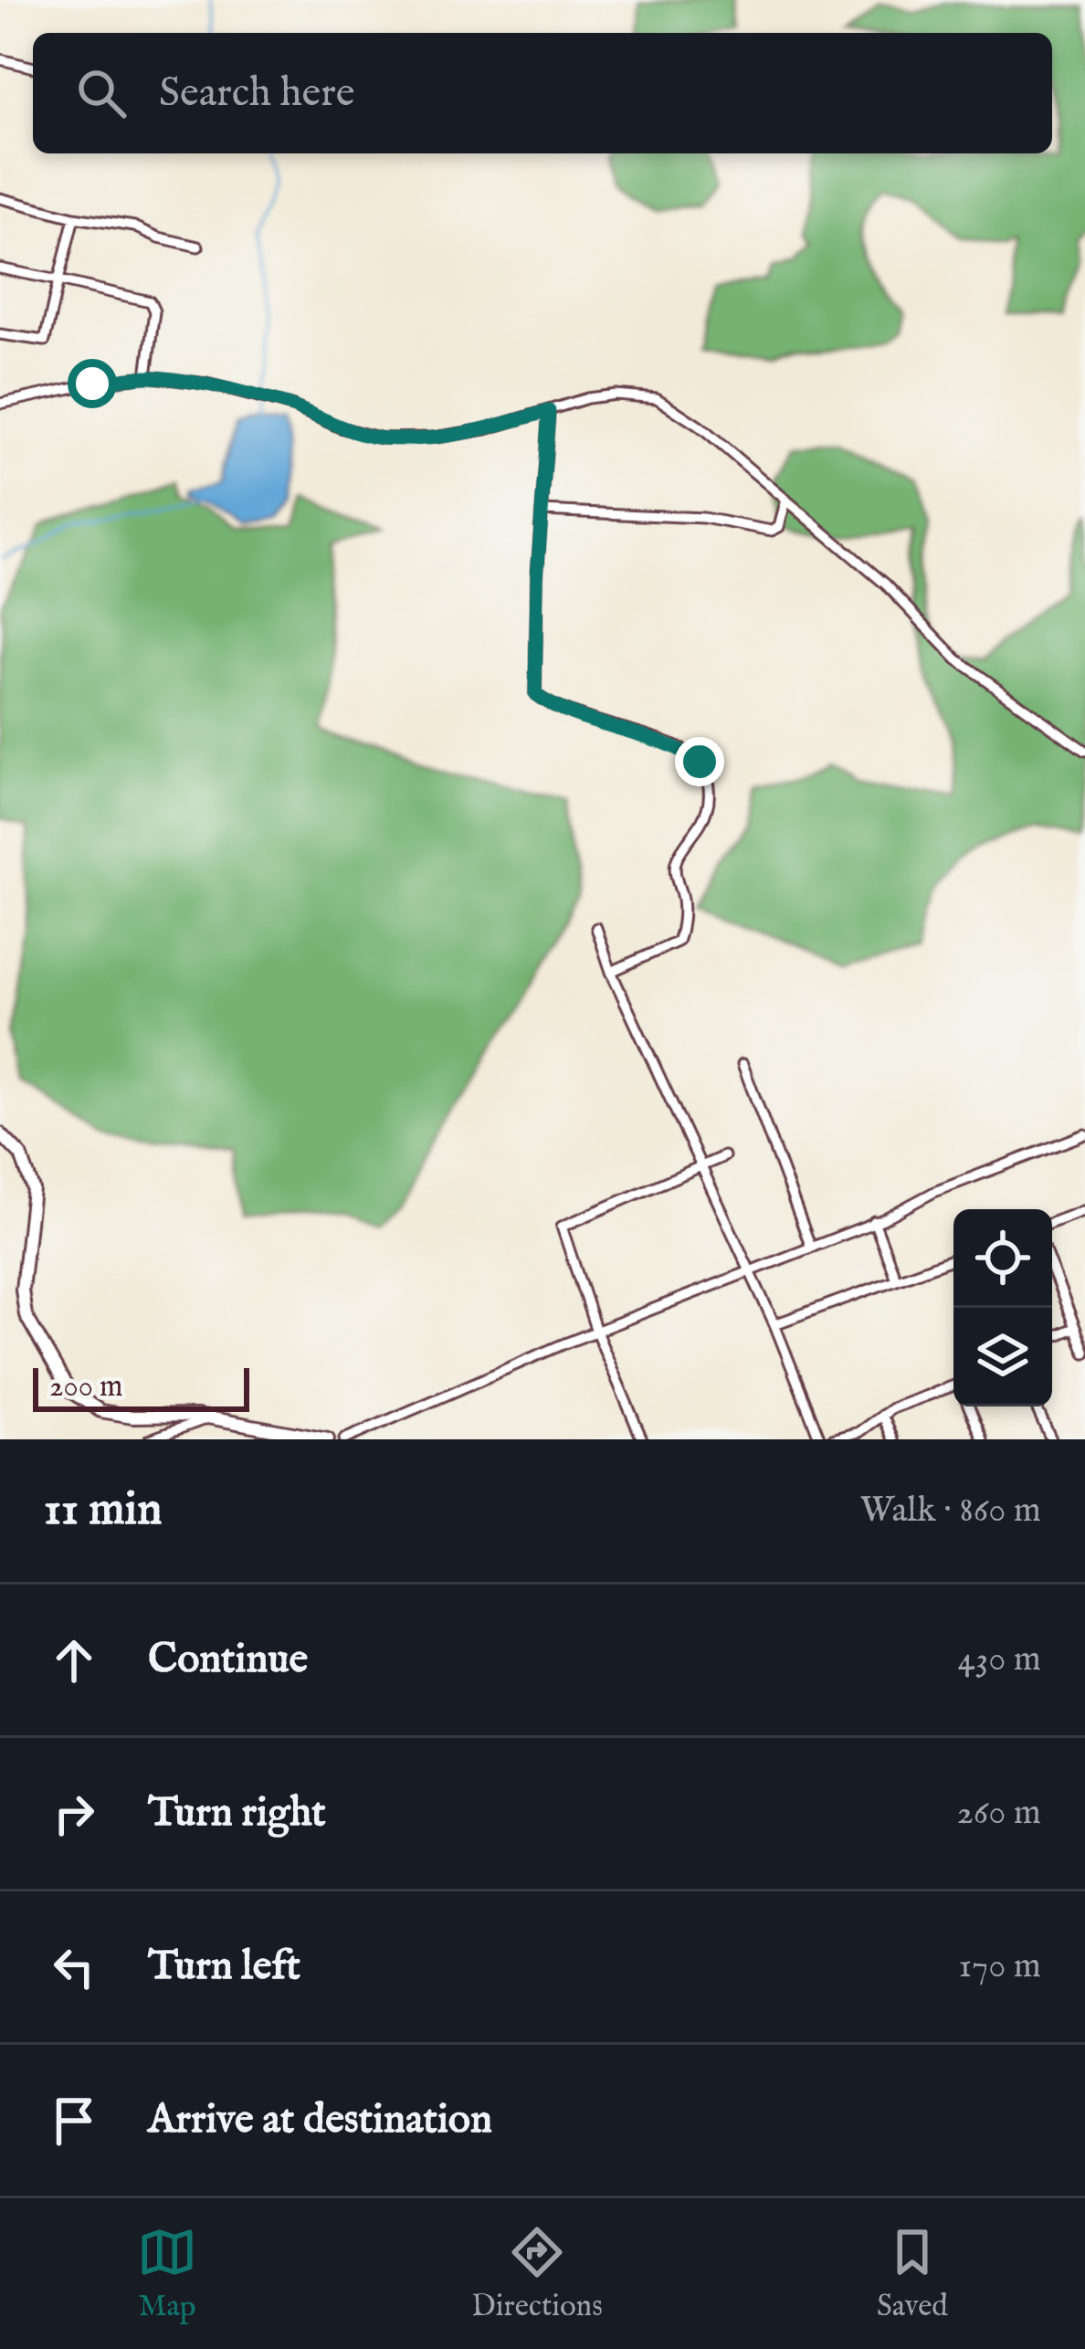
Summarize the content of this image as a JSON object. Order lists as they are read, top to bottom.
{
  "scale_bar": "200 m",
  "page": {
    "search": "Search here",
    "scale": "200 m",
    "heading": ["11 min", "Walk · 860 m"],
    "list": [
      ["Continue", "430 m"],
      ["Turn right", "260 m"],
      ["Turn left", "170 m"],
      "Arrive at destination"
    ],
    "nav": ["Map", "Directions", "Saved"]
  }
}
